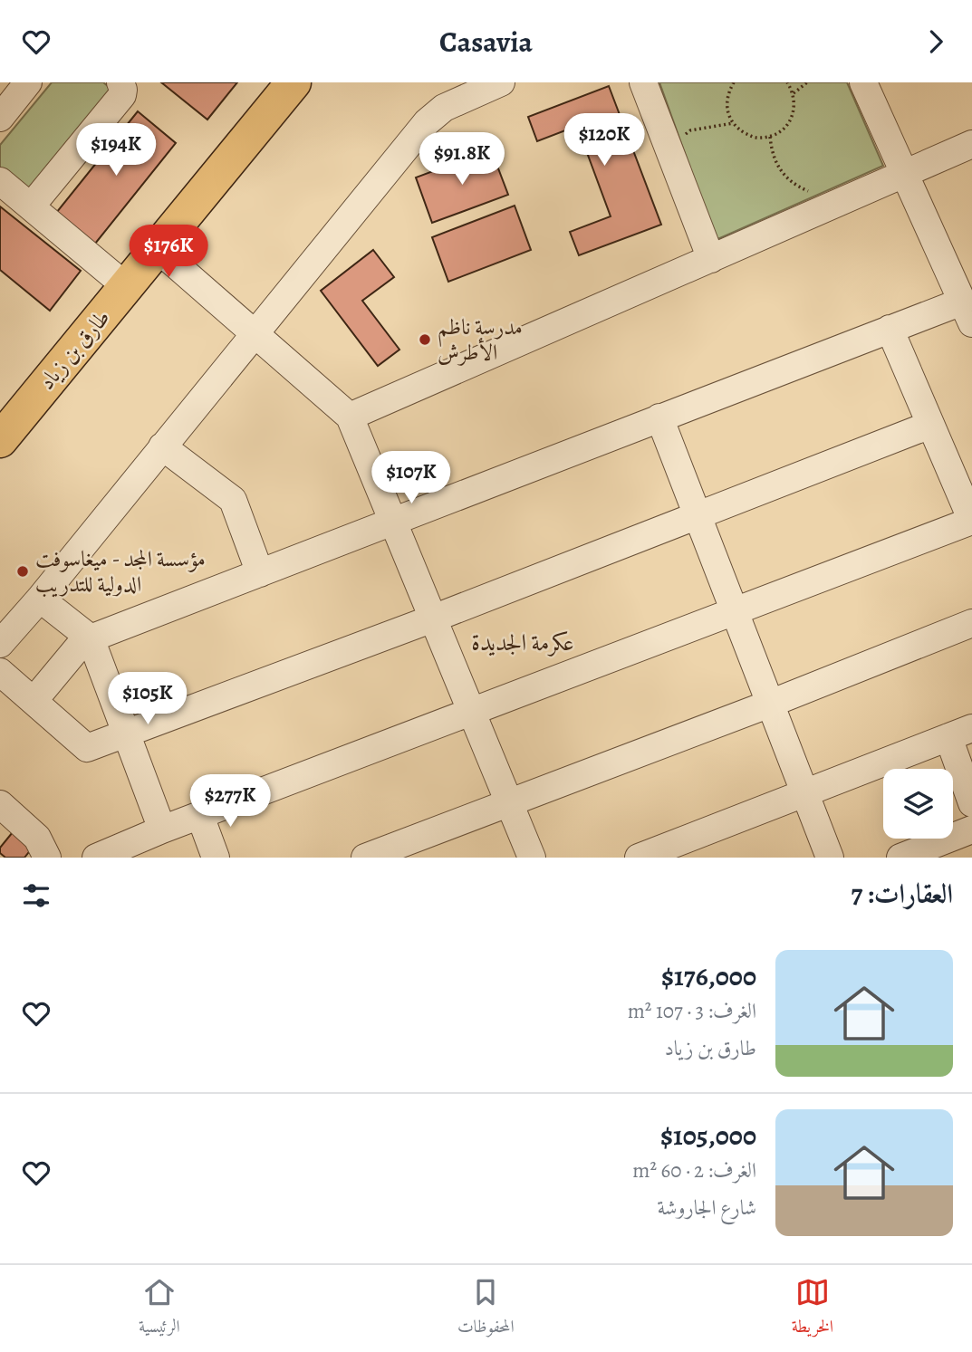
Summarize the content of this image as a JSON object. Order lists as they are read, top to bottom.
{
  "streets": {
    "main road": ["طارق بن زياد"]
  },
  "districts": ["عكرمة الجديدة"],
  "places": ["مدرسة ناظم الأطرش", "مؤسسة المجد - ميغاسوفت الدولية للتدريب"],
  "page": {
    "header": "Casavia",
    "price": [
      "$120K",
      "$194K",
      "$91.8K",
      "$176K",
      "$107K",
      "$105K",
      "$277K"
    ],
    "heading": "العقارات: 7",
    "list": [
      {
        "name": "$176,000",
        "note": "الغرف: 3 · 107 m² · طارق بن زياد"
      },
      {
        "name": "$105,000",
        "note": "الغرف: 2 · 60 m² · شارع الجاروشة"
      }
    ],
    "tabs": ["الخريطة", "المحفوظات", "الرئيسية"]
  }
}
